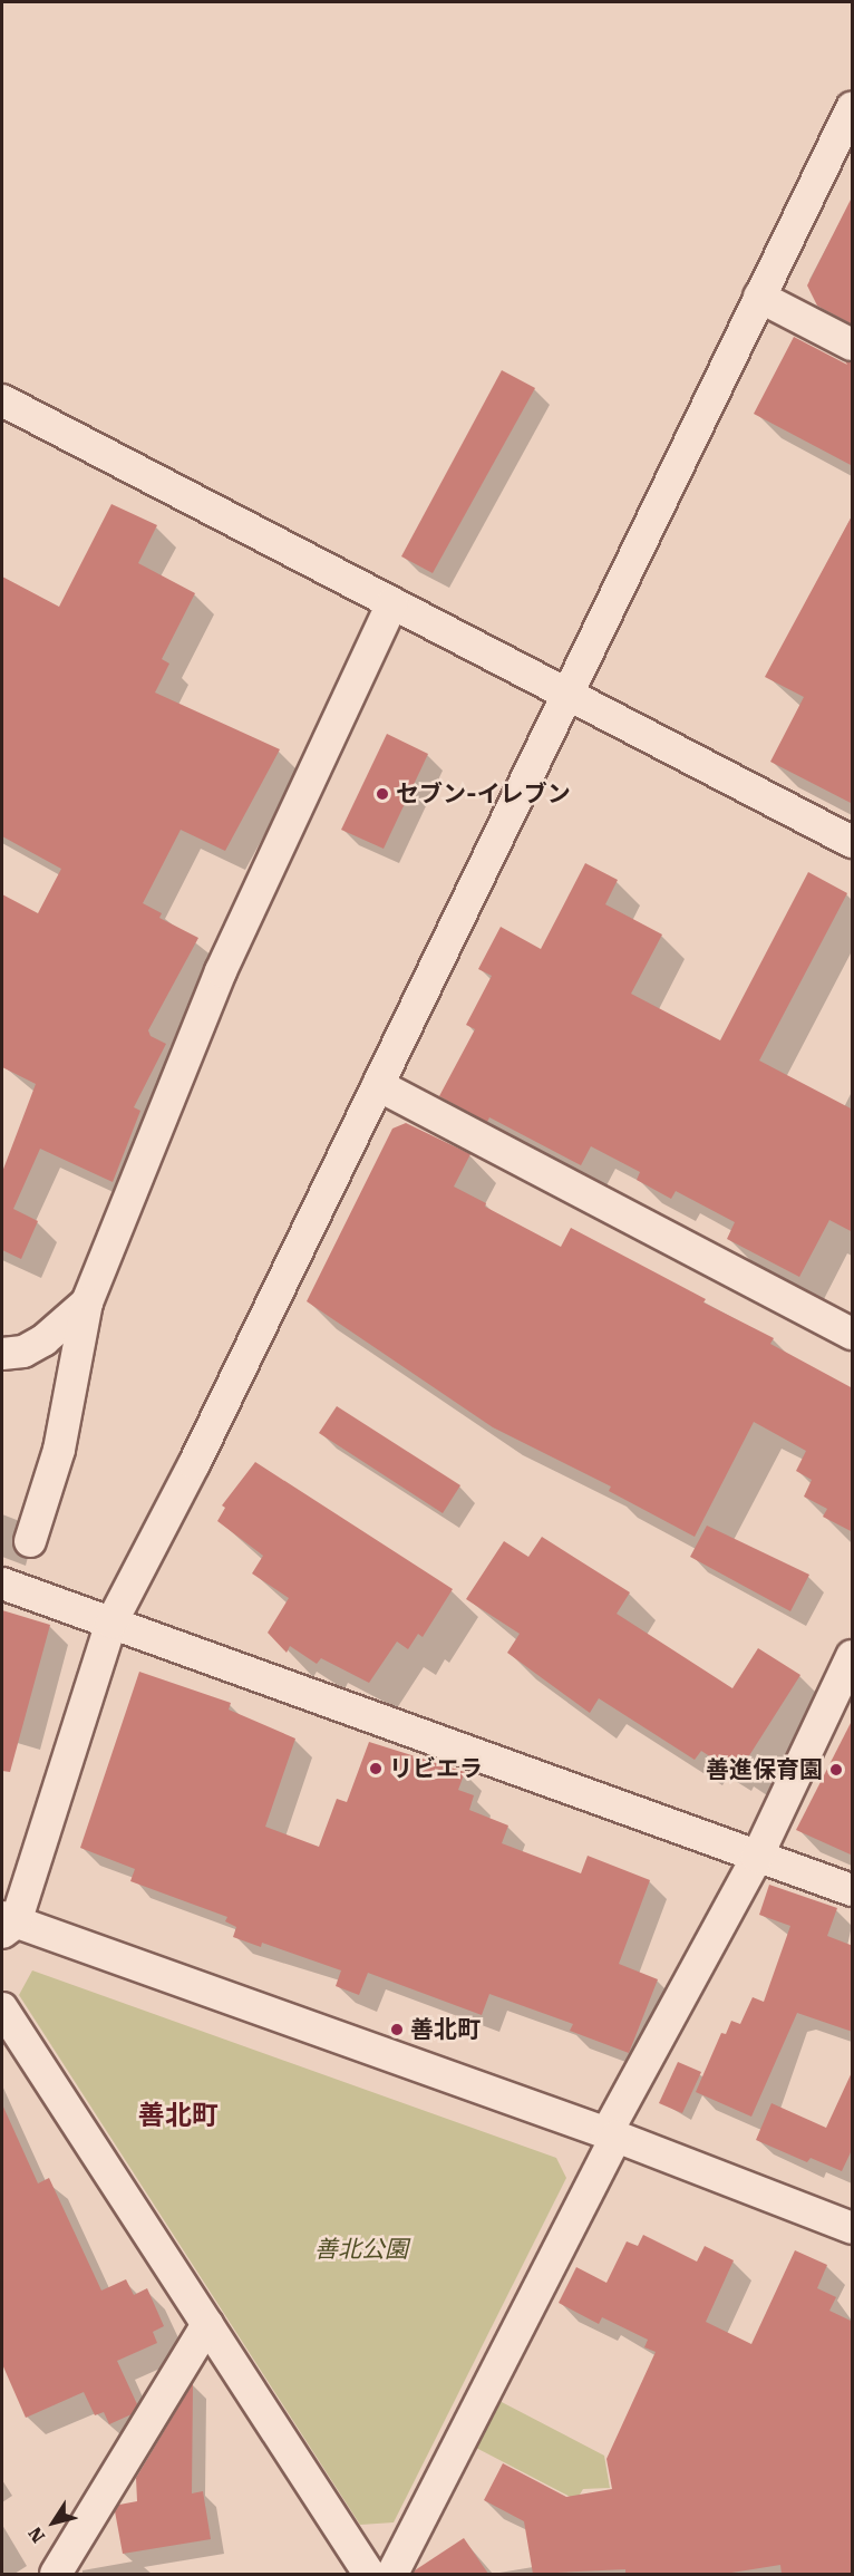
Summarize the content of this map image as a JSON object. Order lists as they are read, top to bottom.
{
  "districts": ["善北町"],
  "parks": ["善北公園"],
  "places": [
    "セブン-イレブン",
    "リビエラ",
    "善進保育園",
    "善北町"
  ],
  "north": "bottom left"
}
